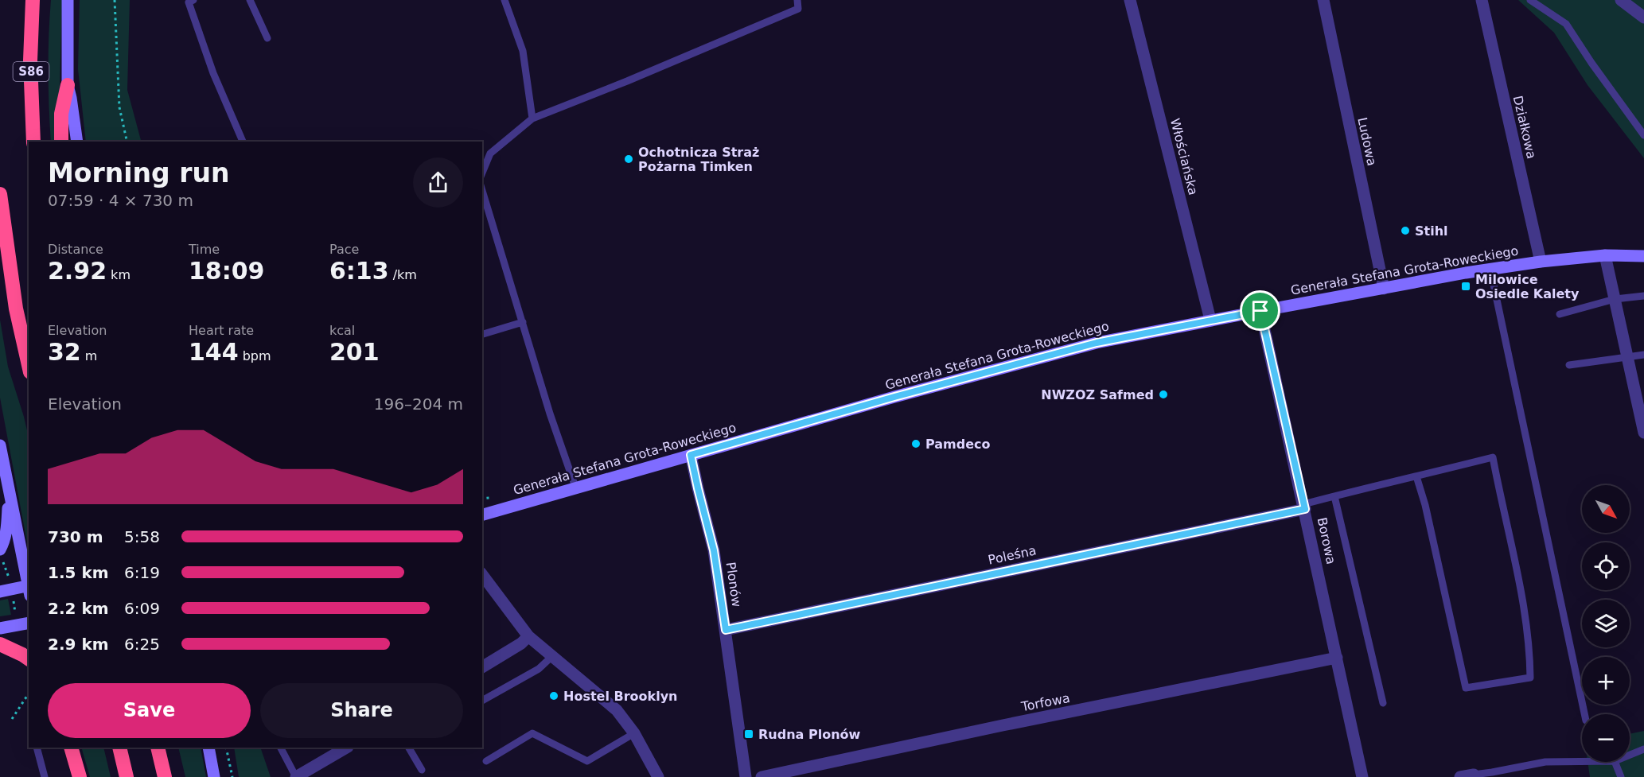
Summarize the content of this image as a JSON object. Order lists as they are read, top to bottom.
{
  "streets": {
    "highway": ["S86"],
    "street": [
      "Działkowa",
      "Ludowa",
      "Włościańska",
      "Generała Stefana Grota-Roweckiego",
      "Borowa",
      "Poleśna",
      "Plonów",
      "Torfowa"
    ]
  },
  "crossings": [
    ["Działkowa", "Generała Stefana Grota-Roweckiego"],
    ["Ludowa", "Generała Stefana Grota-Roweckiego"],
    ["Włościańska", "Generała Stefana Grota-Roweckiego"],
    ["Generała Stefana Grota-Roweckiego", "Borowa"],
    ["Generała Stefana Grota-Roweckiego", "Plonów"],
    ["Borowa", "Poleśna"],
    ["Borowa", "Torfowa"],
    ["Poleśna", "Plonów"]
  ],
  "places": {
    "other": [
      "Ochotnicza Straż Pożarna Timken",
      "Stihl",
      "NWZOZ Safmed",
      "Pamdeco",
      "Hostel Brooklyn"
    ],
    "transit": ["Milowice Osiedle Kalety", "Rudna Plonów"]
  },
  "north": "bottom right",
  "page": {
    "heading": ["Morning run", "07:59 · 4 × 730 m"],
    "stats": [
      ["Distance", "2.92 km"],
      ["Time", "18:09"],
      ["Pace", "6:13 /km"],
      ["Elevation", "32 m"],
      ["Heart rate", "144 bpm"],
      ["kcal", "201"]
    ],
    "chart": ["Elevation", "196–204 m"],
    "map_buttons": ["+", "−"],
    "list": [
      {
        "name": "730 m",
        "note": "5:58"
      },
      {
        "name": "1.5 km",
        "note": "6:19"
      },
      {
        "name": "2.2 km",
        "note": "6:09"
      },
      {
        "name": "2.9 km",
        "note": "6:25"
      }
    ],
    "buttons": ["Save", "Share"]
  }
}
